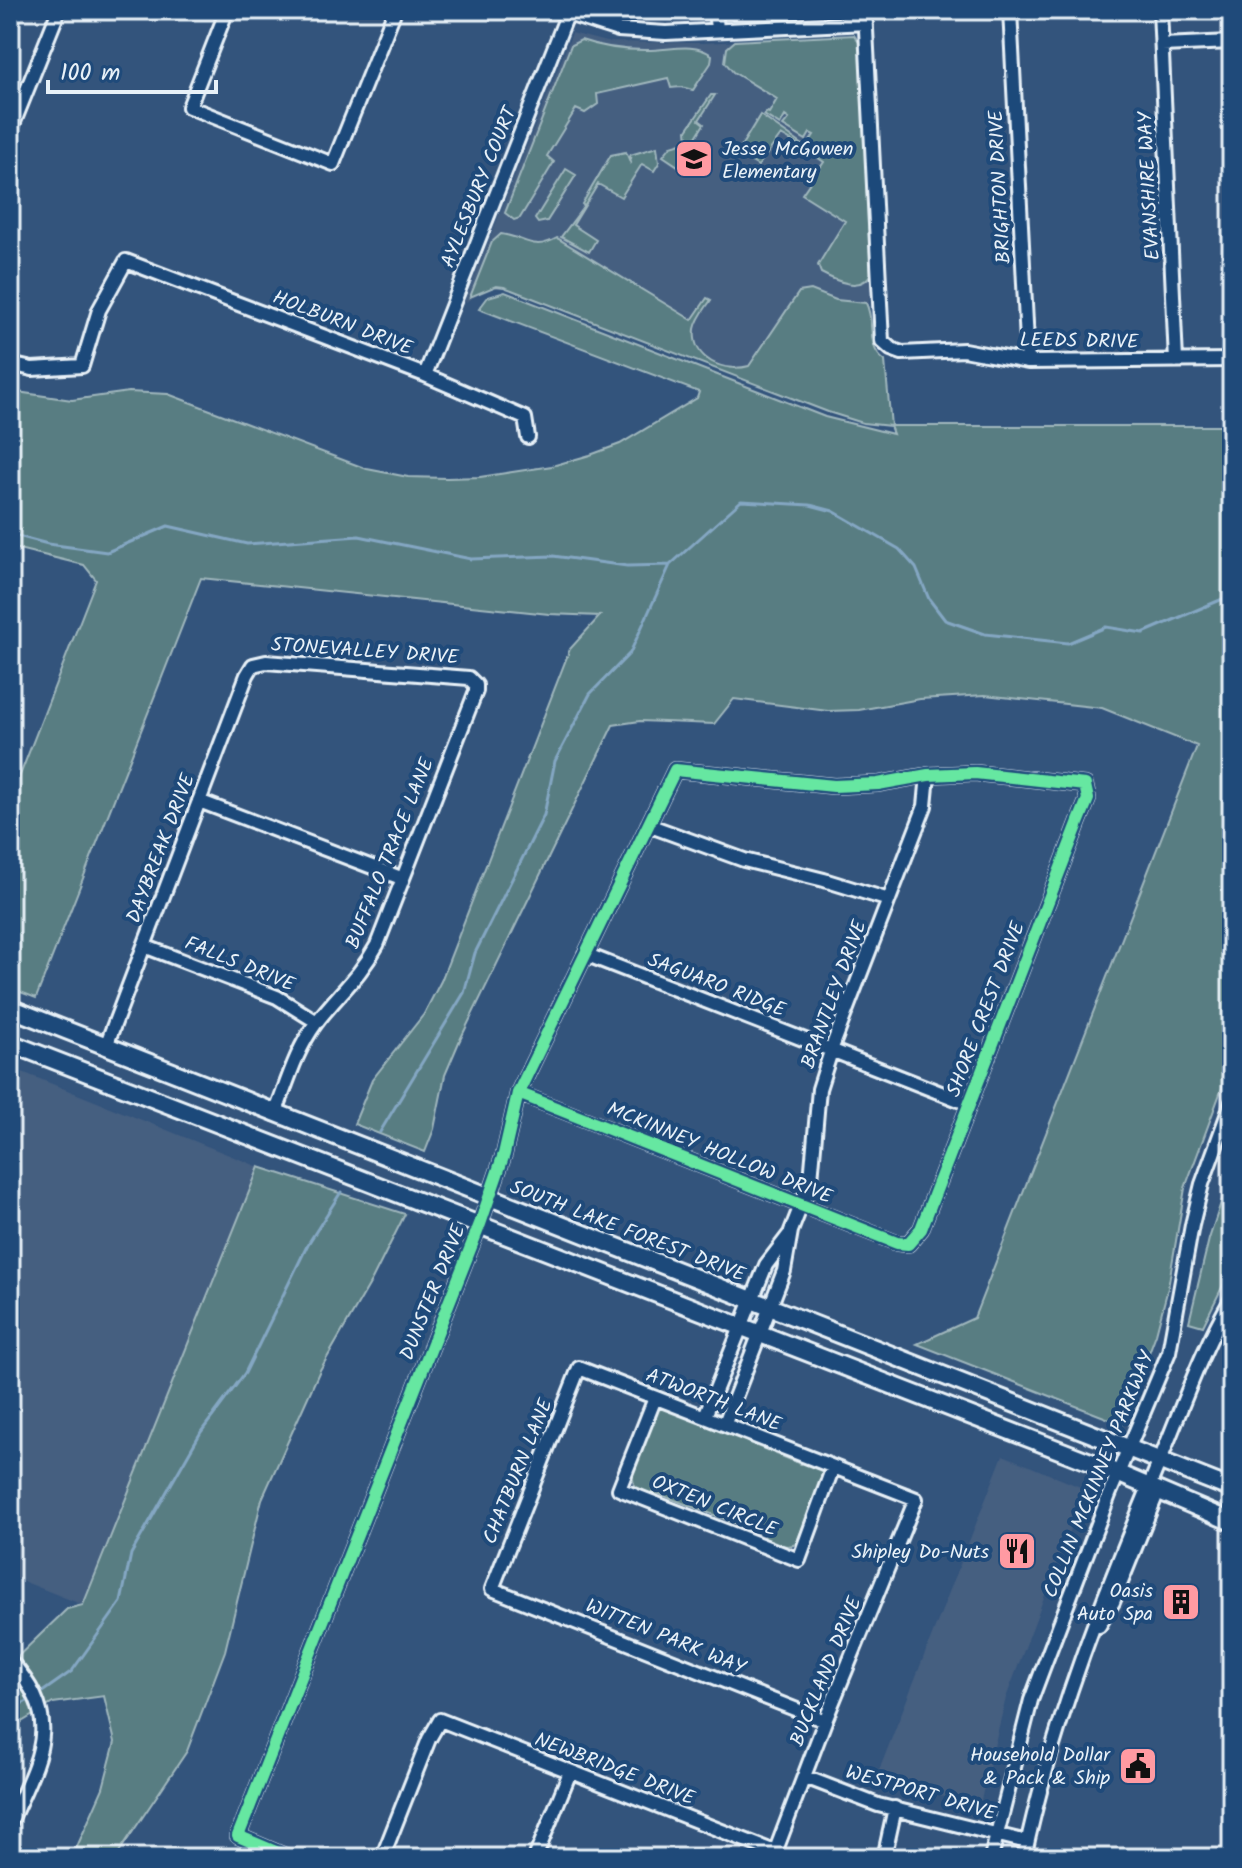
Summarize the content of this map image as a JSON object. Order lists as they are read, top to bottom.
{
  "streets": {
    "main road": ["SOUTH LAKE FOREST DRIVE"],
    "street": [
      "EVANSHIRE WAY",
      "AYLESBURY COURT",
      "BRIGHTON DRIVE",
      "HOLBURN DRIVE",
      "LEEDS DRIVE",
      "STONEVALLEY DRIVE",
      "DAYBREAK DRIVE",
      "BUFFALO TRACE LANE",
      "FALLS DRIVE",
      "SAGUARO RIDGE",
      "BRANTLEY DRIVE",
      "SHORE CREST DRIVE",
      "MCKINNEY HOLLOW DRIVE",
      "DUNSTER DRIVE",
      "ATWORTH LANE",
      "CHATBURN LANE",
      "COLLIN MCKINNEY PARKWAY",
      "OXTEN CIRCLE",
      "WITTEN PARK WAY",
      "BUCKLAND DRIVE",
      "NEWBRIDGE DRIVE",
      "WESTPORT DRIVE"
    ]
  },
  "crossings": [
    ["EVANSHIRE WAY", "LEEDS DRIVE"],
    ["AYLESBURY COURT", "HOLBURN DRIVE"],
    ["BRIGHTON DRIVE", "LEEDS DRIVE"],
    ["STONEVALLEY DRIVE", "DAYBREAK DRIVE"],
    ["STONEVALLEY DRIVE", "BUFFALO TRACE LANE"],
    ["DAYBREAK DRIVE", "FALLS DRIVE"],
    ["DAYBREAK DRIVE", "SOUTH LAKE FOREST DRIVE"],
    ["BUFFALO TRACE LANE", "FALLS DRIVE"],
    ["BUFFALO TRACE LANE", "SOUTH LAKE FOREST DRIVE"],
    ["SAGUARO RIDGE", "BRANTLEY DRIVE"],
    ["SAGUARO RIDGE", "SHORE CREST DRIVE"],
    ["SAGUARO RIDGE", "DUNSTER DRIVE"],
    ["BRANTLEY DRIVE", "SHORE CREST DRIVE"],
    ["BRANTLEY DRIVE", "MCKINNEY HOLLOW DRIVE"],
    ["BRANTLEY DRIVE", "SOUTH LAKE FOREST DRIVE"],
    ["BRANTLEY DRIVE", "DUNSTER DRIVE"],
    ["BRANTLEY DRIVE", "ATWORTH LANE"],
    ["SHORE CREST DRIVE", "MCKINNEY HOLLOW DRIVE"],
    ["SHORE CREST DRIVE", "DUNSTER DRIVE"],
    ["MCKINNEY HOLLOW DRIVE", "DUNSTER DRIVE"],
    ["SOUTH LAKE FOREST DRIVE", "DUNSTER DRIVE"],
    ["SOUTH LAKE FOREST DRIVE", "COLLIN MCKINNEY PARKWAY"],
    ["ATWORTH LANE", "CHATBURN LANE"],
    ["ATWORTH LANE", "OXTEN CIRCLE"],
    ["ATWORTH LANE", "BUCKLAND DRIVE"],
    ["CHATBURN LANE", "WITTEN PARK WAY"],
    ["COLLIN MCKINNEY PARKWAY", "WESTPORT DRIVE"],
    ["WITTEN PARK WAY", "BUCKLAND DRIVE"],
    ["BUCKLAND DRIVE", "NEWBRIDGE DRIVE"],
    ["BUCKLAND DRIVE", "WESTPORT DRIVE"]
  ],
  "places": {
    "school or university": ["Jesse McGowen Elementary"],
    "restaurant": ["Shipley Do-Nuts"],
    "building": ["Oasis Auto Spa"],
    "public building": ["Household Dollar & Pack & Ship"]
  },
  "scale_bar": "100 m"
}
